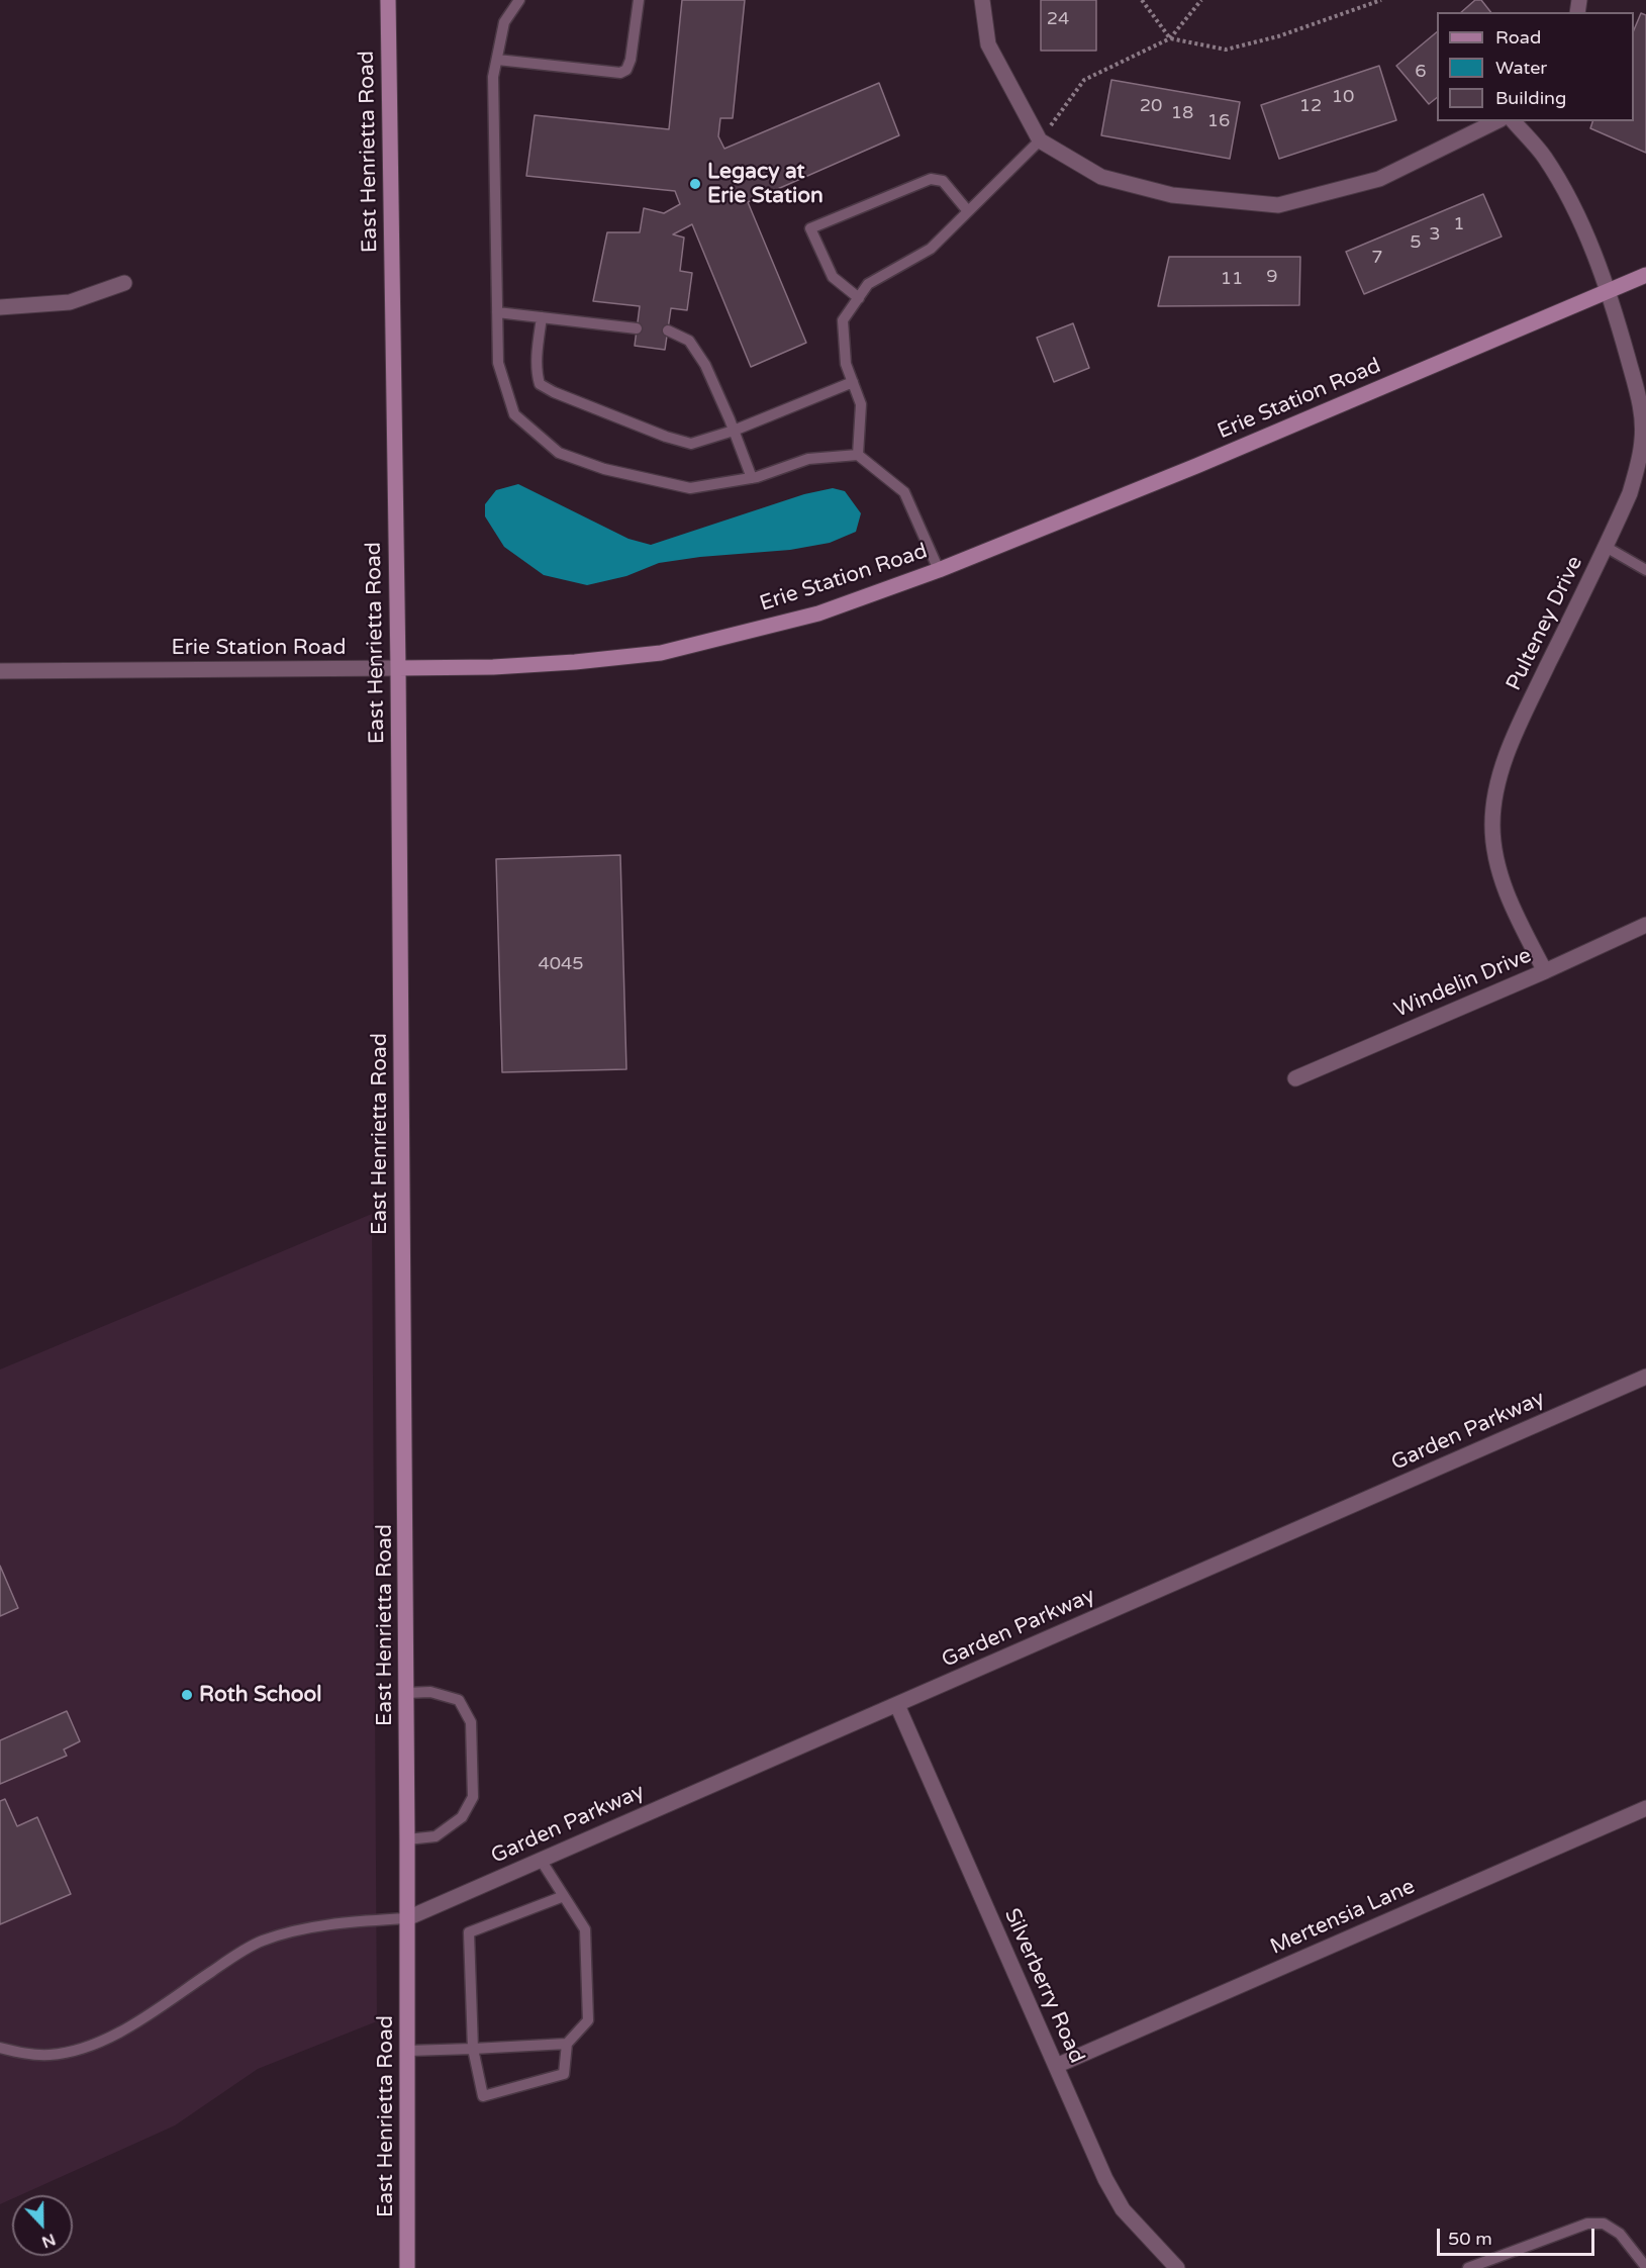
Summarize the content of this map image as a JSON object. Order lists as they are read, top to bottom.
{
  "streets": {
    "main road": ["East Henrietta Road", "Erie Station Road"],
    "street": [
      "Pulteney Drive",
      "Windelin Drive",
      "Garden Parkway",
      "Mertensia Lane",
      "Silverberry Road"
    ]
  },
  "crossings": [
    ["East Henrietta Road", "Erie Station Road"],
    ["East Henrietta Road", "Garden Parkway"],
    ["Erie Station Road", "Pulteney Drive"],
    ["Pulteney Drive", "Windelin Drive"],
    ["Garden Parkway", "Silverberry Road"],
    ["Mertensia Lane", "Silverberry Road"]
  ],
  "places": ["Legacy at Erie Station", "Roth School"],
  "house_numbers": [
    "24",
    "6",
    "10",
    "20",
    "12",
    "18",
    "16",
    "1",
    "3",
    "5",
    "7",
    "9",
    "11",
    "4045"
  ],
  "legend": ["Road", "Water", "Building"],
  "scale_bar": "50 m",
  "north": "bottom"
}
